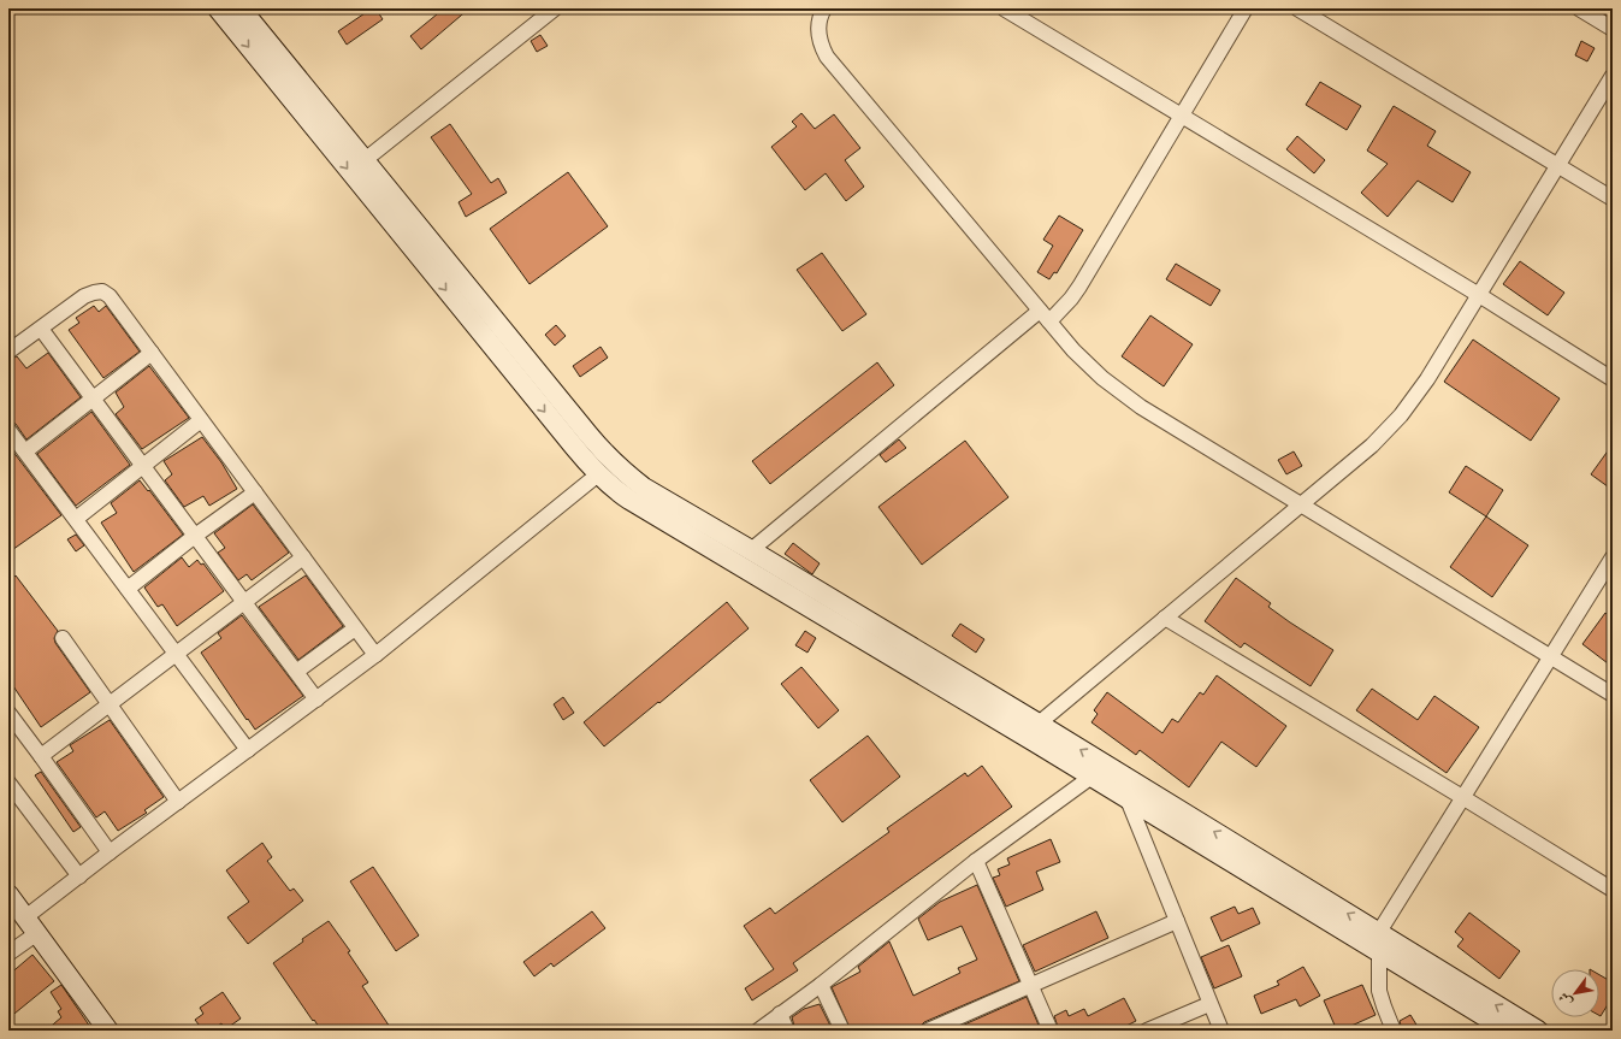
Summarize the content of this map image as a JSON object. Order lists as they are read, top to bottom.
{
  "north": "bottom left"
}
